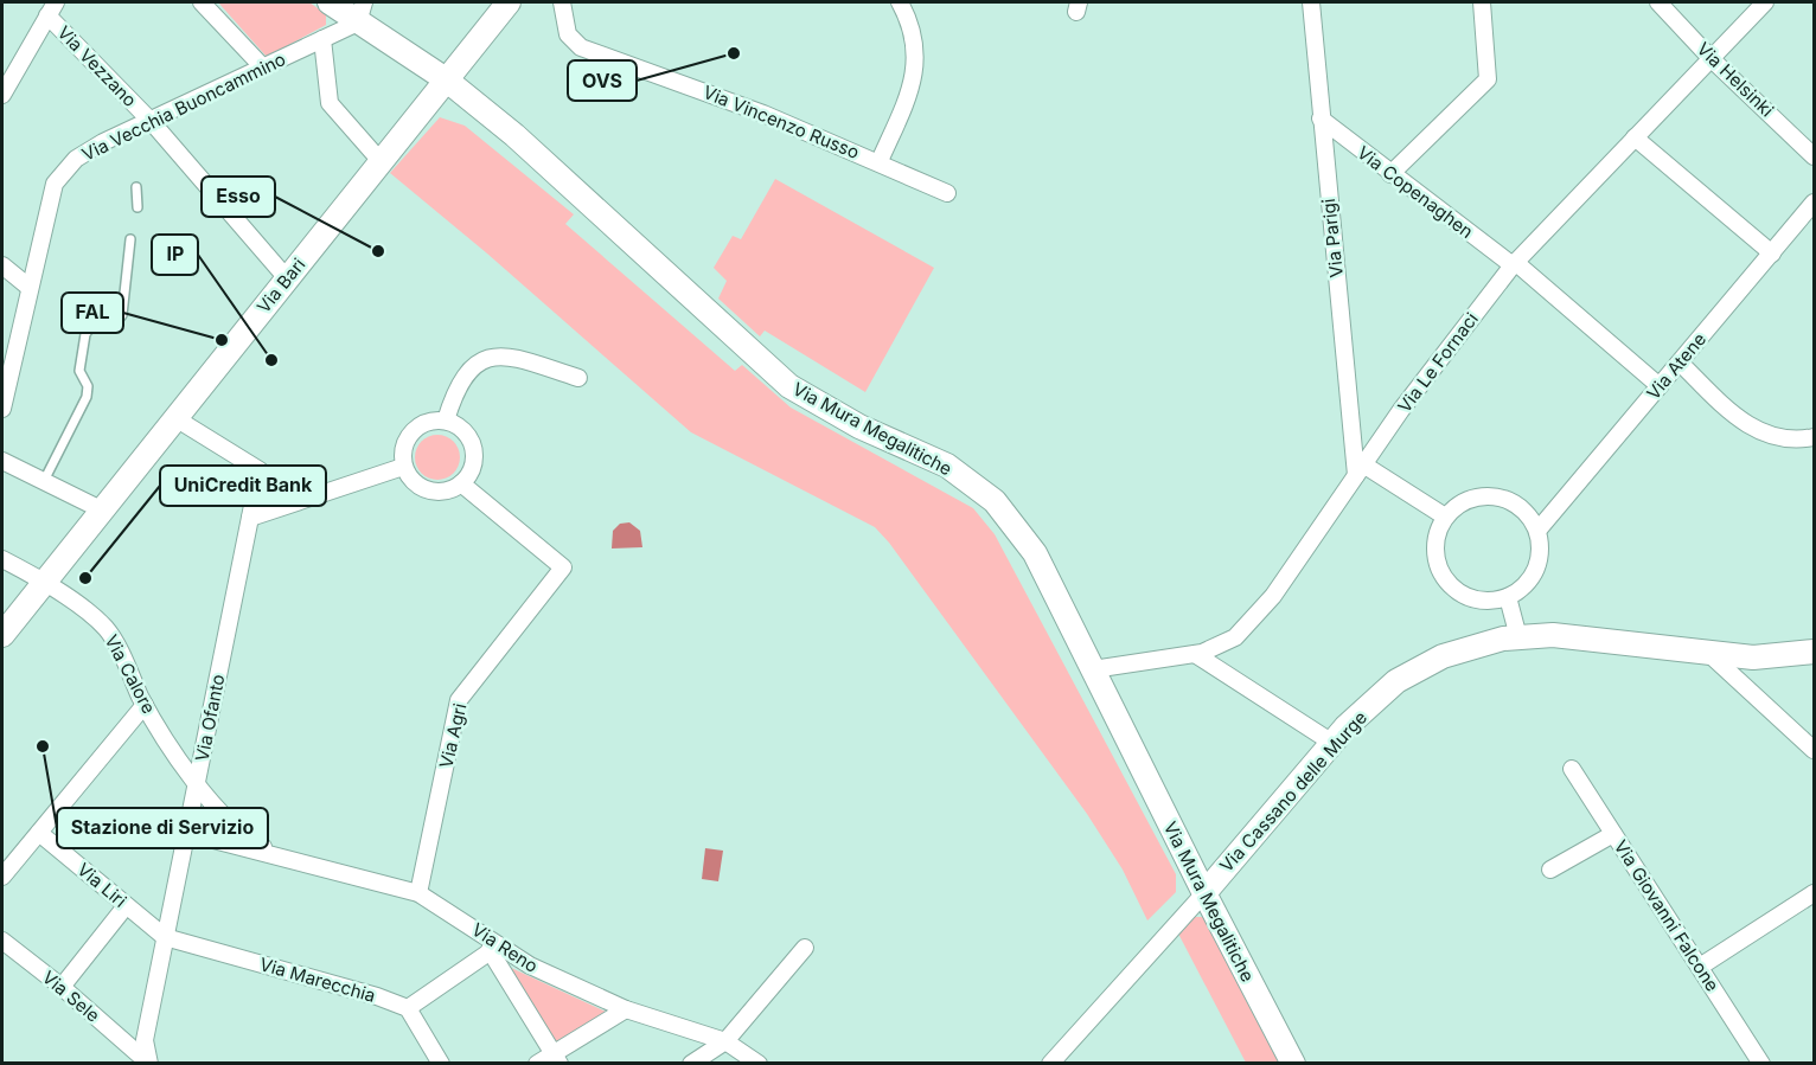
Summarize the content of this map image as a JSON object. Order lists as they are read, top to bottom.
{
  "streets": {
    "street": [
      "Via Vezzano",
      "Via Helsinki",
      "Via Vecchia Buoncammino",
      "Via Vincenzo Russo",
      "Via Copenaghen",
      "Via Parigi",
      "Via Bari",
      "Via Le Fornaci",
      "Via Atene",
      "Via Mura Megalitiche",
      "Via Calore",
      "Via Ofanto",
      "Via Agri",
      "Via Cassano delle Murge",
      "Via Liri",
      "Via Giovanni Falcone",
      "Via Reno",
      "Via Marecchia",
      "Via Sele"
    ]
  },
  "crossings": [
    ["Via Vezzano", "Via Vecchia Buoncammino"],
    ["Via Vezzano", "Via Bari"],
    ["Via Helsinki", "Via Le Fornaci"],
    ["Via Vecchia Buoncammino", "Via Mura Megalitiche"],
    ["Via Copenaghen", "Via Parigi"],
    ["Via Copenaghen", "Via Le Fornaci"],
    ["Via Copenaghen", "Via Atene"],
    ["Via Parigi", "Via Le Fornaci"],
    ["Via Bari", "Via Mura Megalitiche"],
    ["Via Bari", "Via Calore"],
    ["Via Bari", "Via Ofanto"],
    ["Via Le Fornaci", "Via Mura Megalitiche"],
    ["Via Mura Megalitiche", "Via Cassano delle Murge"],
    ["Via Calore", "Via Ofanto"],
    ["Via Calore", "Via Reno"],
    ["Via Ofanto", "Via Liri"],
    ["Via Ofanto", "Via Reno"],
    ["Via Ofanto", "Via Marecchia"],
    ["Via Ofanto", "Via Sele"],
    ["Via Agri", "Via Reno"],
    ["Via Liri", "Via Marecchia"]
  ],
  "places": [
    "OVS",
    "Esso",
    "FAL",
    "IP",
    "UniCredit Bank",
    "Stazione di Servizio"
  ]
}
